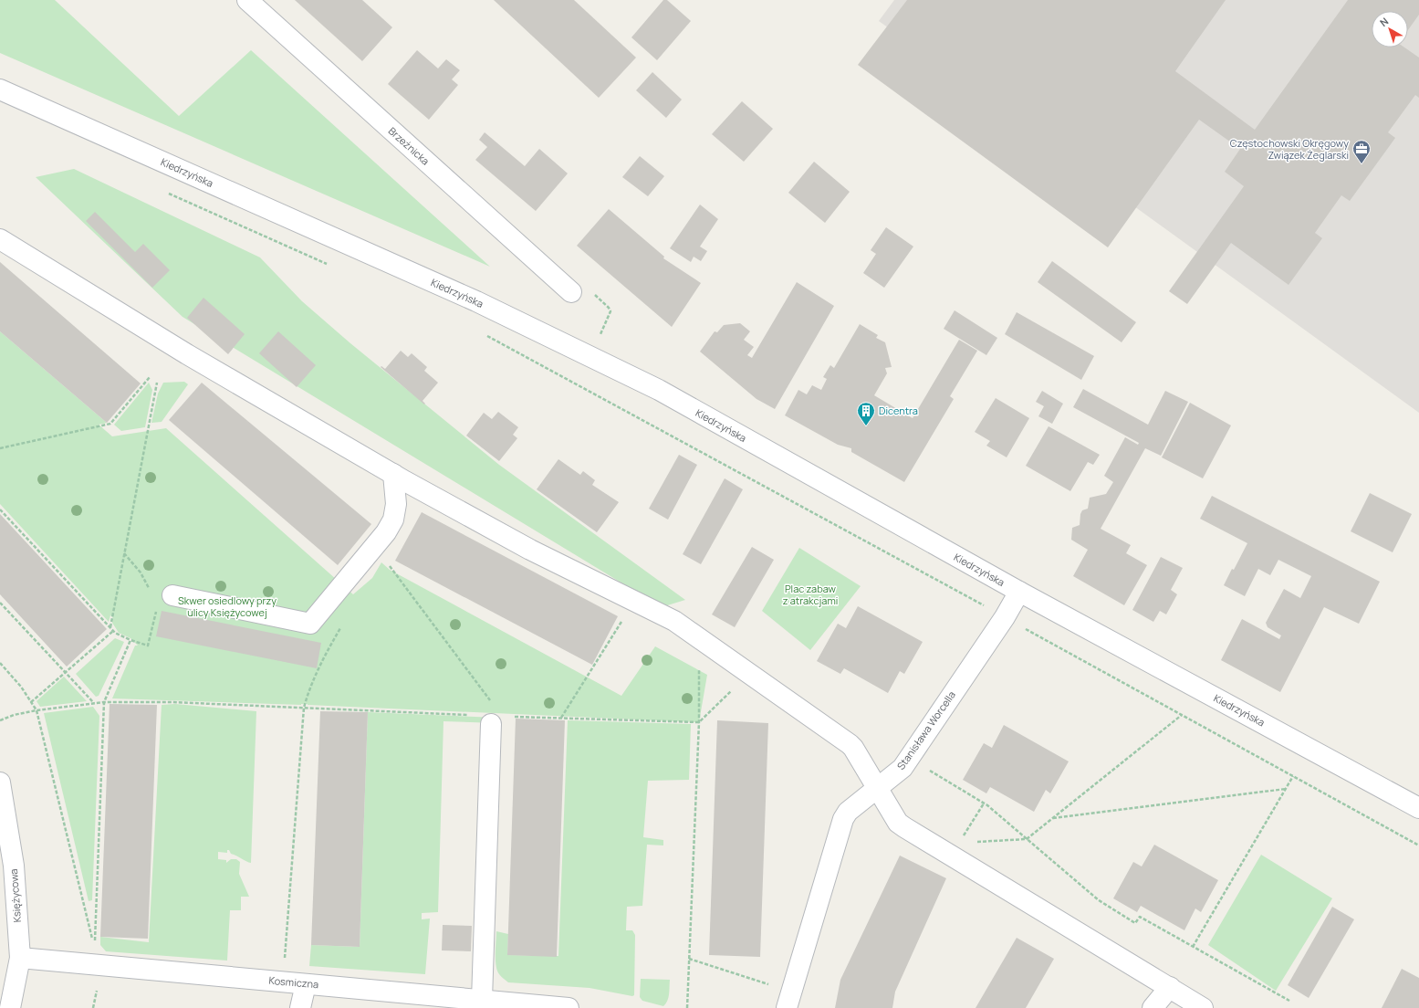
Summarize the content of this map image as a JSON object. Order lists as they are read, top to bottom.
{
  "streets": {
    "street": [
      "Brzeźnicka",
      "Kiedrzyńska",
      "Stanisława Worcella",
      "Księżycowa",
      "Kosmiczna"
    ]
  },
  "crossings": [
    ["Kiedrzyńska", "Stanisława Worcella"],
    ["Księżycowa", "Kosmiczna"]
  ],
  "parks": ["Plac zabaw z atrakcjami", "Skwer osiedlowy przy ulicy Księżycowej"],
  "places": {
    "office": ["Częstochowski Okręgowy Związek Żeglarski"],
    "building": ["Dicentra"]
  },
  "north": "top left"
}
